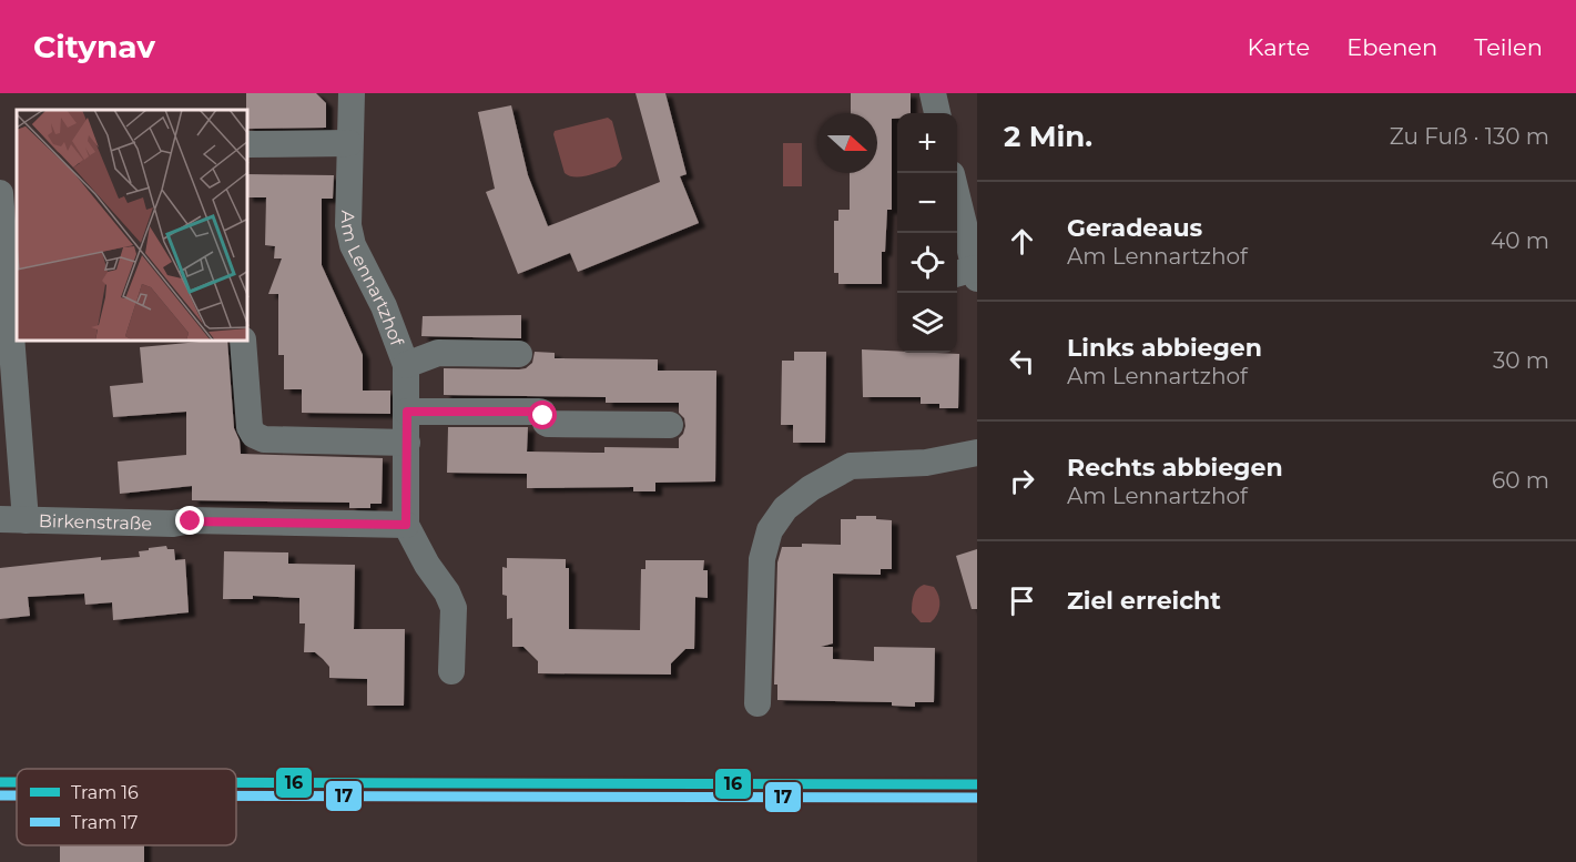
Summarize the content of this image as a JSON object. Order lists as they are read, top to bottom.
{
  "streets": {
    "street": ["Am Lennartzhof", "Birkenstraße"]
  },
  "crossings": [
    ["Am Lennartzhof", "Birkenstraße"]
  ],
  "lines": ["tram line 16", "tram line 17"],
  "legend": ["Tram 16", "Tram 17"],
  "north": "right",
  "page": {
    "header": "Citynav",
    "nav": ["Karte", "Ebenen", "Teilen"],
    "heading": ["2 Min.", "Zu Fuß · 130 m"],
    "map_buttons": ["+", "−"],
    "list": [
      ["Geradeaus", "Am Lennartzhof", "40 m"],
      ["Links abbiegen", "Am Lennartzhof", "30 m"],
      ["Rechts abbiegen", "Am Lennartzhof", "60 m"],
      "Ziel erreicht"
    ]
  }
}
